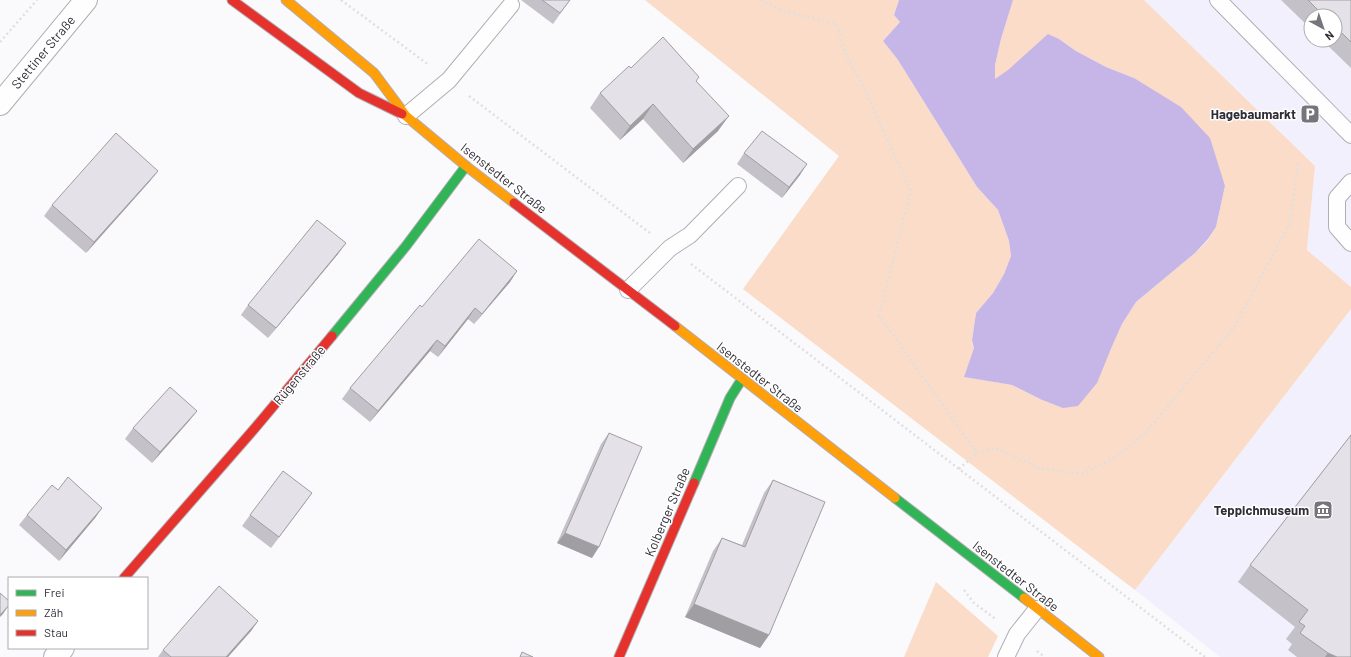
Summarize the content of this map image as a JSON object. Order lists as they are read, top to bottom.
{
  "streets": {
    "street": [
      "Stettiner Straße",
      "Isenstedter Straße",
      "Rügenstraße",
      "Kolberger Straße"
    ]
  },
  "crossings": [
    ["Isenstedter Straße", "Rügenstraße"],
    ["Isenstedter Straße", "Kolberger Straße"]
  ],
  "places": {
    "parking": ["Hagebaumarkt"],
    "museum": ["Teppichmuseum"]
  },
  "legend": ["Frei", "Zäh", "Stau"],
  "north": "bottom right"
}
